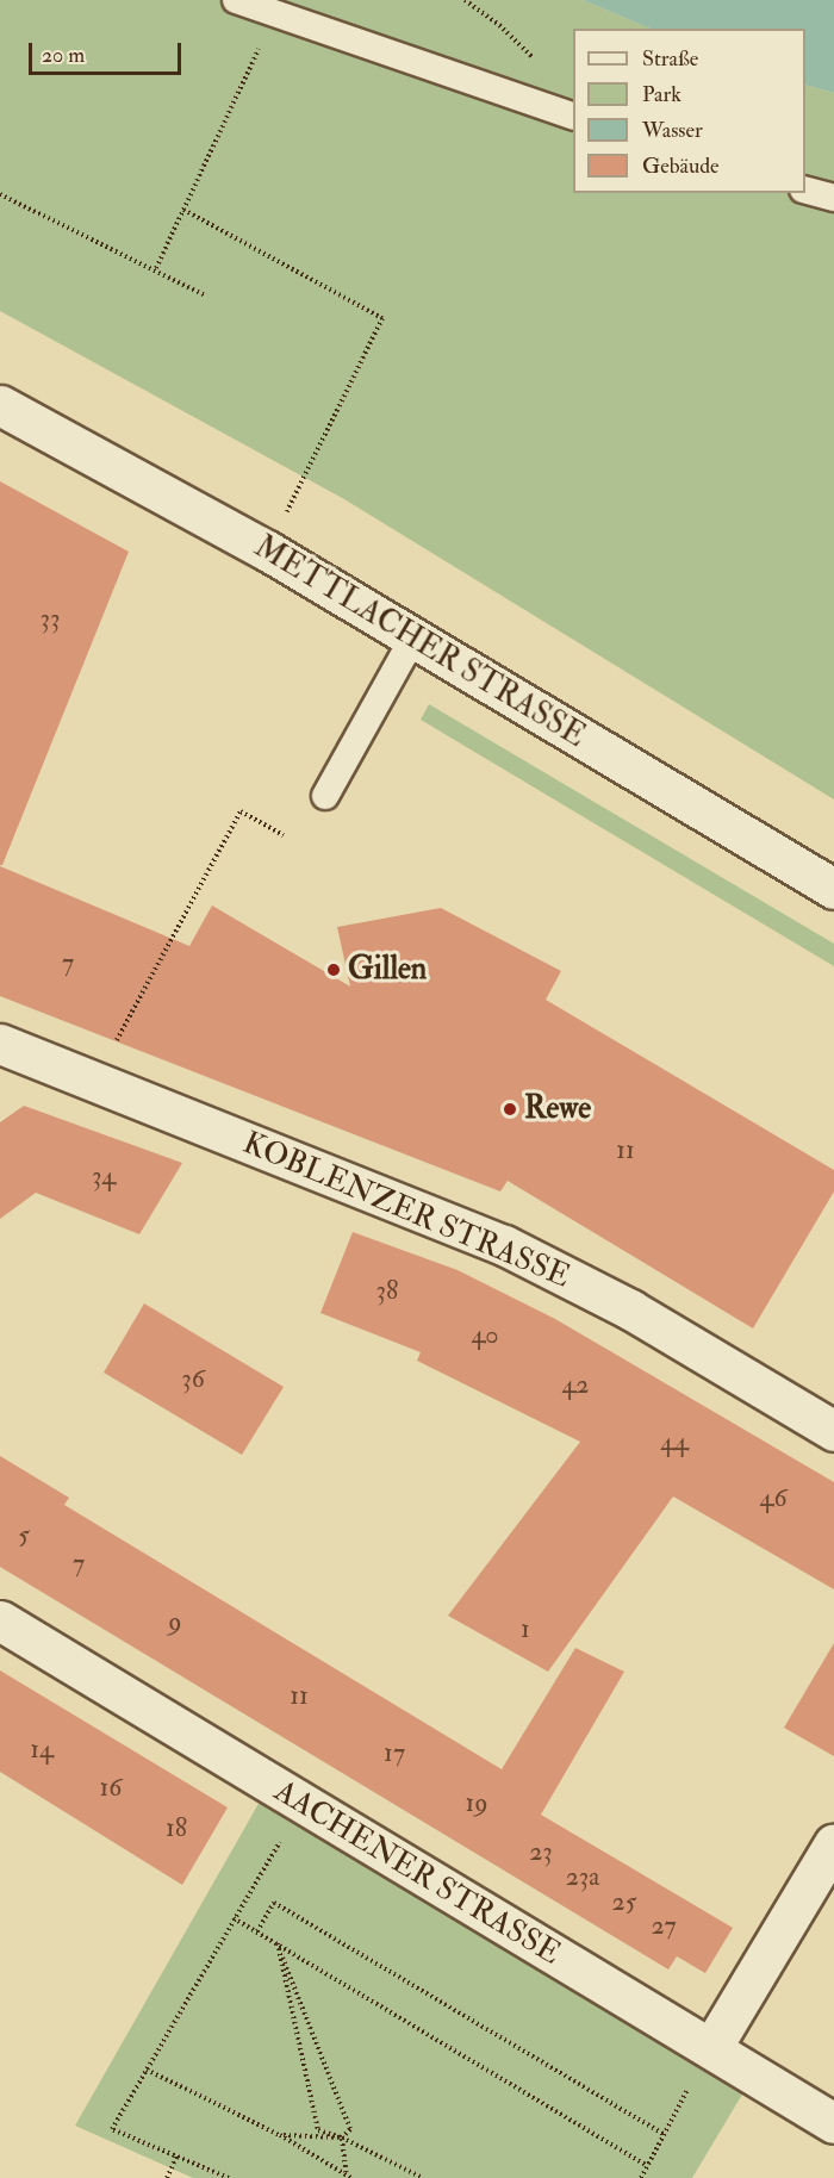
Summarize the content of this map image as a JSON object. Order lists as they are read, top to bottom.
{
  "streets": {
    "street": ["METTLACHER STRASSE", "KOBLENZER STRASSE", "AACHENER STRASSE"]
  },
  "places": ["Gillen", "Rewe"],
  "house_numbers": [
    "33",
    "7",
    "11",
    "34",
    "38",
    "40",
    "36",
    "42",
    "44",
    "46",
    "5",
    "7",
    "9",
    "1",
    "11",
    "14",
    "17",
    "16",
    "19",
    "18",
    "23",
    "23a",
    "25",
    "27"
  ],
  "legend": [
    "Straße",
    "Park",
    "Wasser",
    "Gebäude"
  ],
  "scale_bar": "20 m"
}
